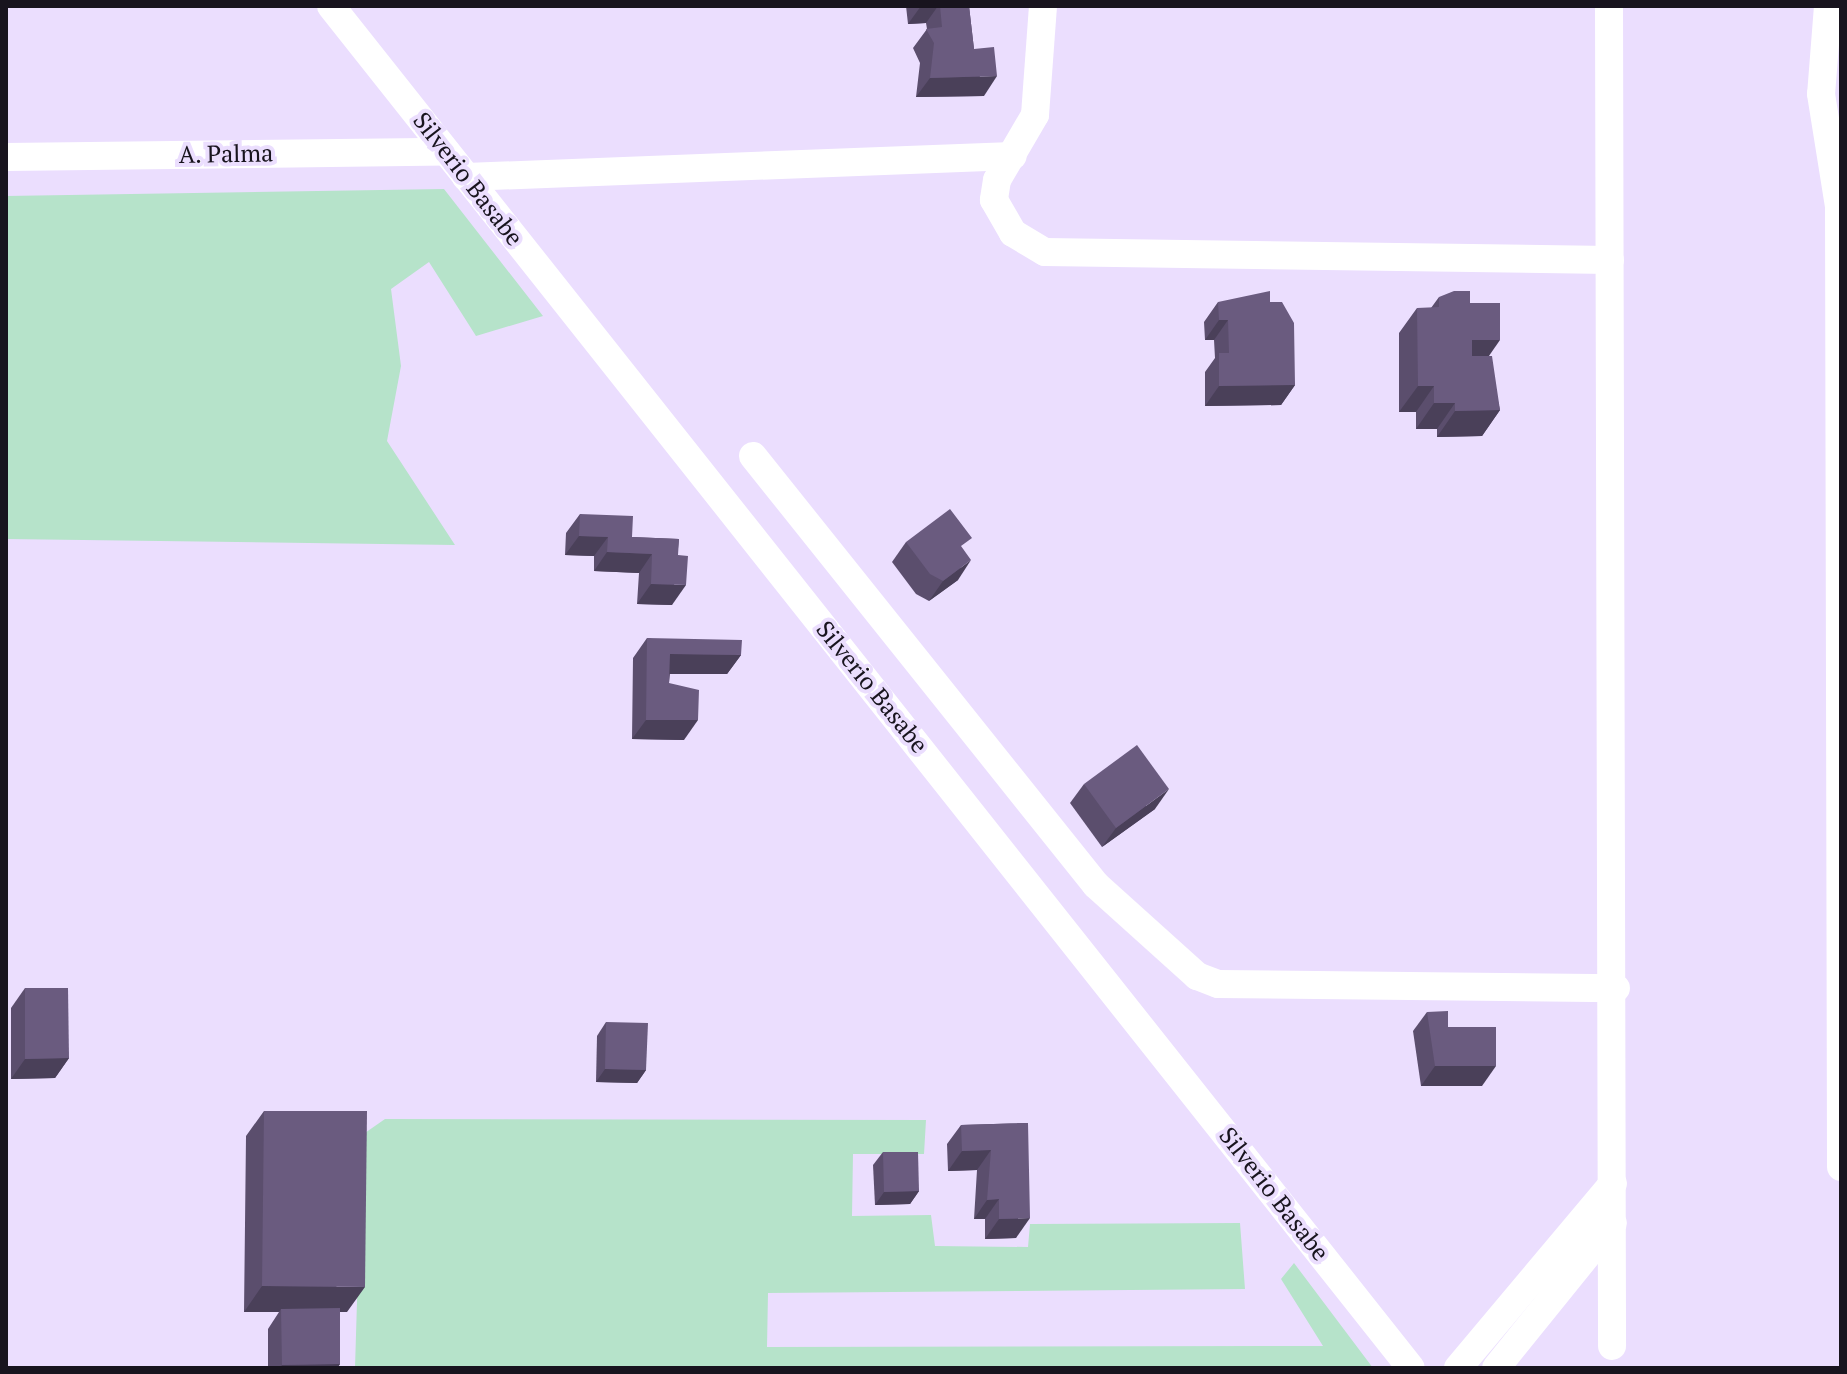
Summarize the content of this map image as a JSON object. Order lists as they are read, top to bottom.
{
  "streets": {
    "street": ["A. Palma", "Silverio Basabe"]
  },
  "crossings": [
    ["A. Palma", "Silverio Basabe"]
  ]
}
